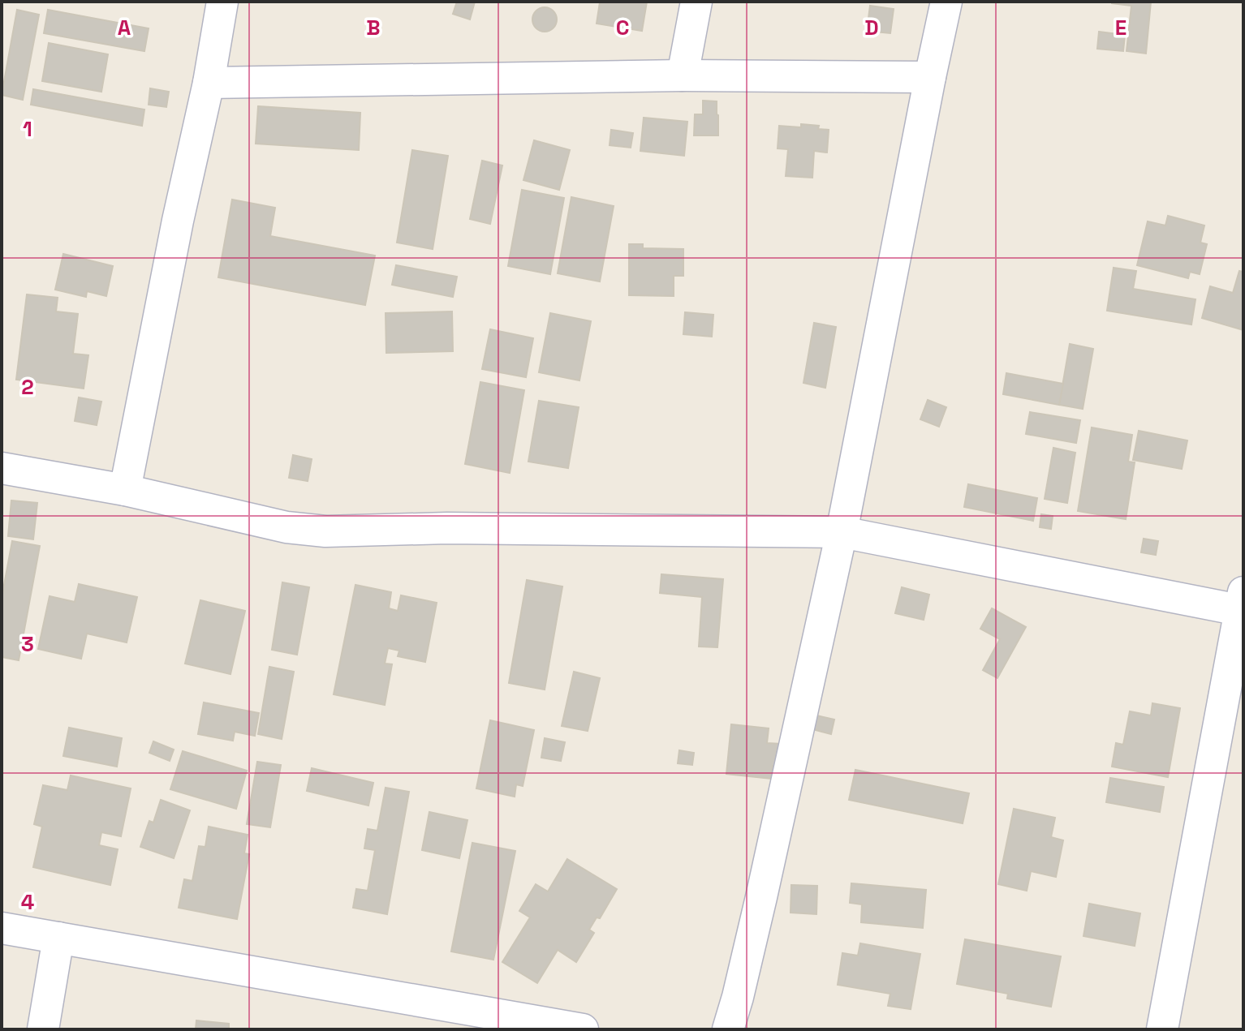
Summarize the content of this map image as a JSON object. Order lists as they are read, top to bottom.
{
  "grid": {
    "columns": [
      "A",
      "B",
      "C",
      "D",
      "E"
    ],
    "rows": [
      "1",
      "2",
      "3",
      "4"
    ]
  }
}
